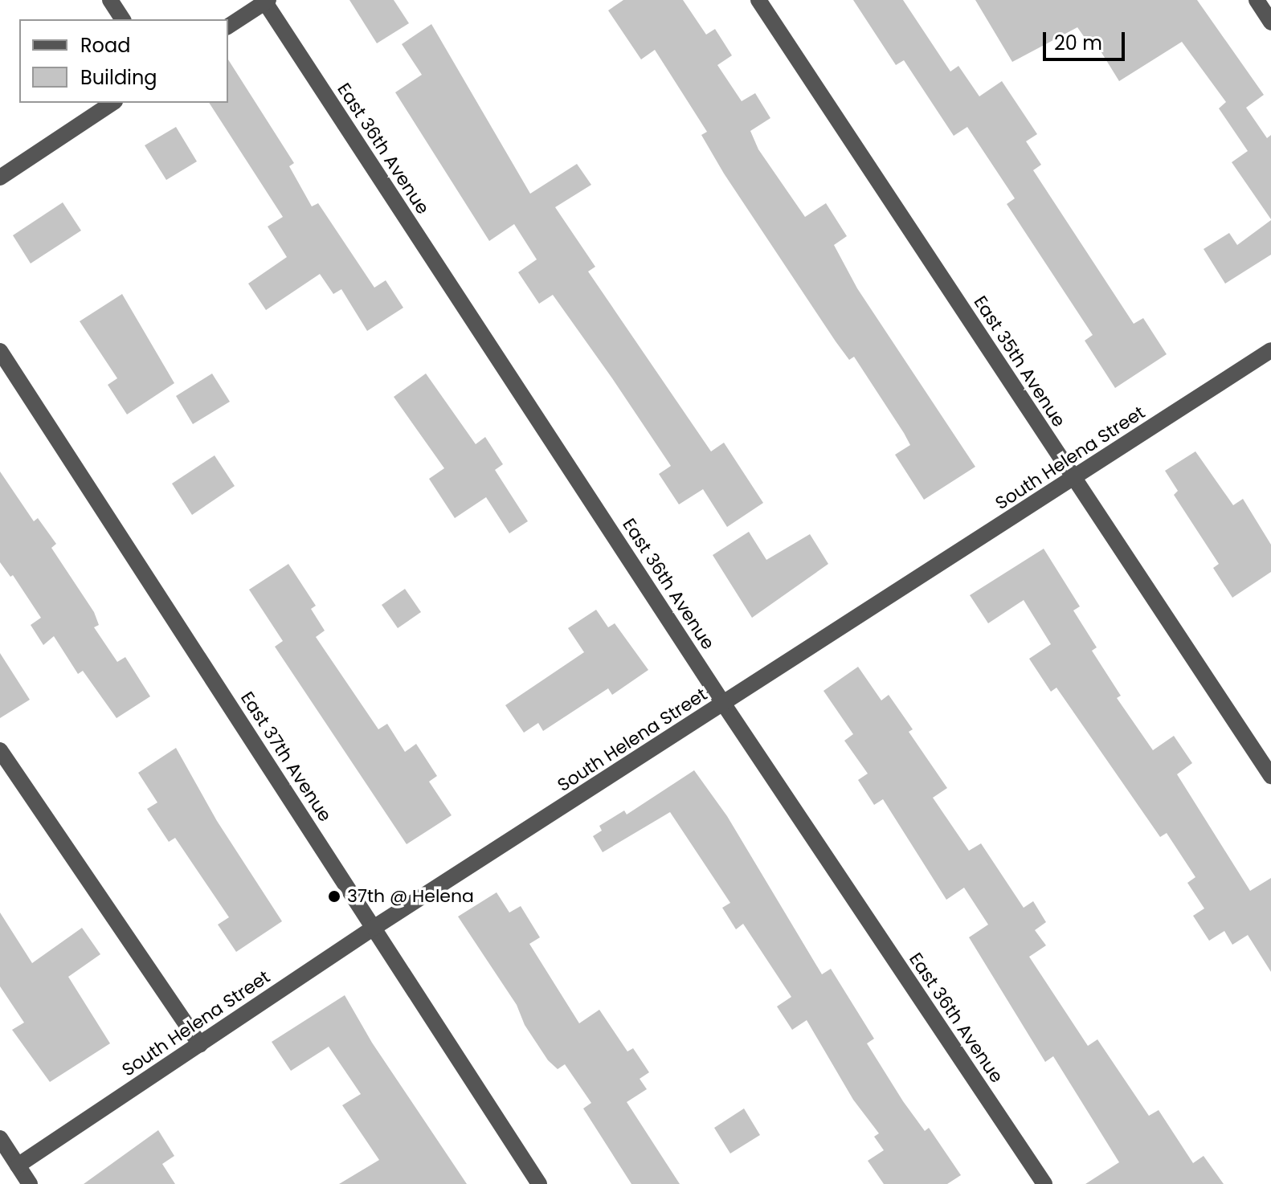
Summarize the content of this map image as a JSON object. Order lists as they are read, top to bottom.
{
  "streets": {
    "street": [
      "East 36th Avenue",
      "East 35th Avenue",
      "South Helena Street",
      "East 37th Avenue"
    ]
  },
  "crossings": [
    ["East 36th Avenue", "South Helena Street"],
    ["East 35th Avenue", "South Helena Street"],
    ["South Helena Street", "East 37th Avenue"]
  ],
  "places": ["37th @ Helena"],
  "legend": ["Road", "Building"],
  "scale_bar": "20 m"
}
